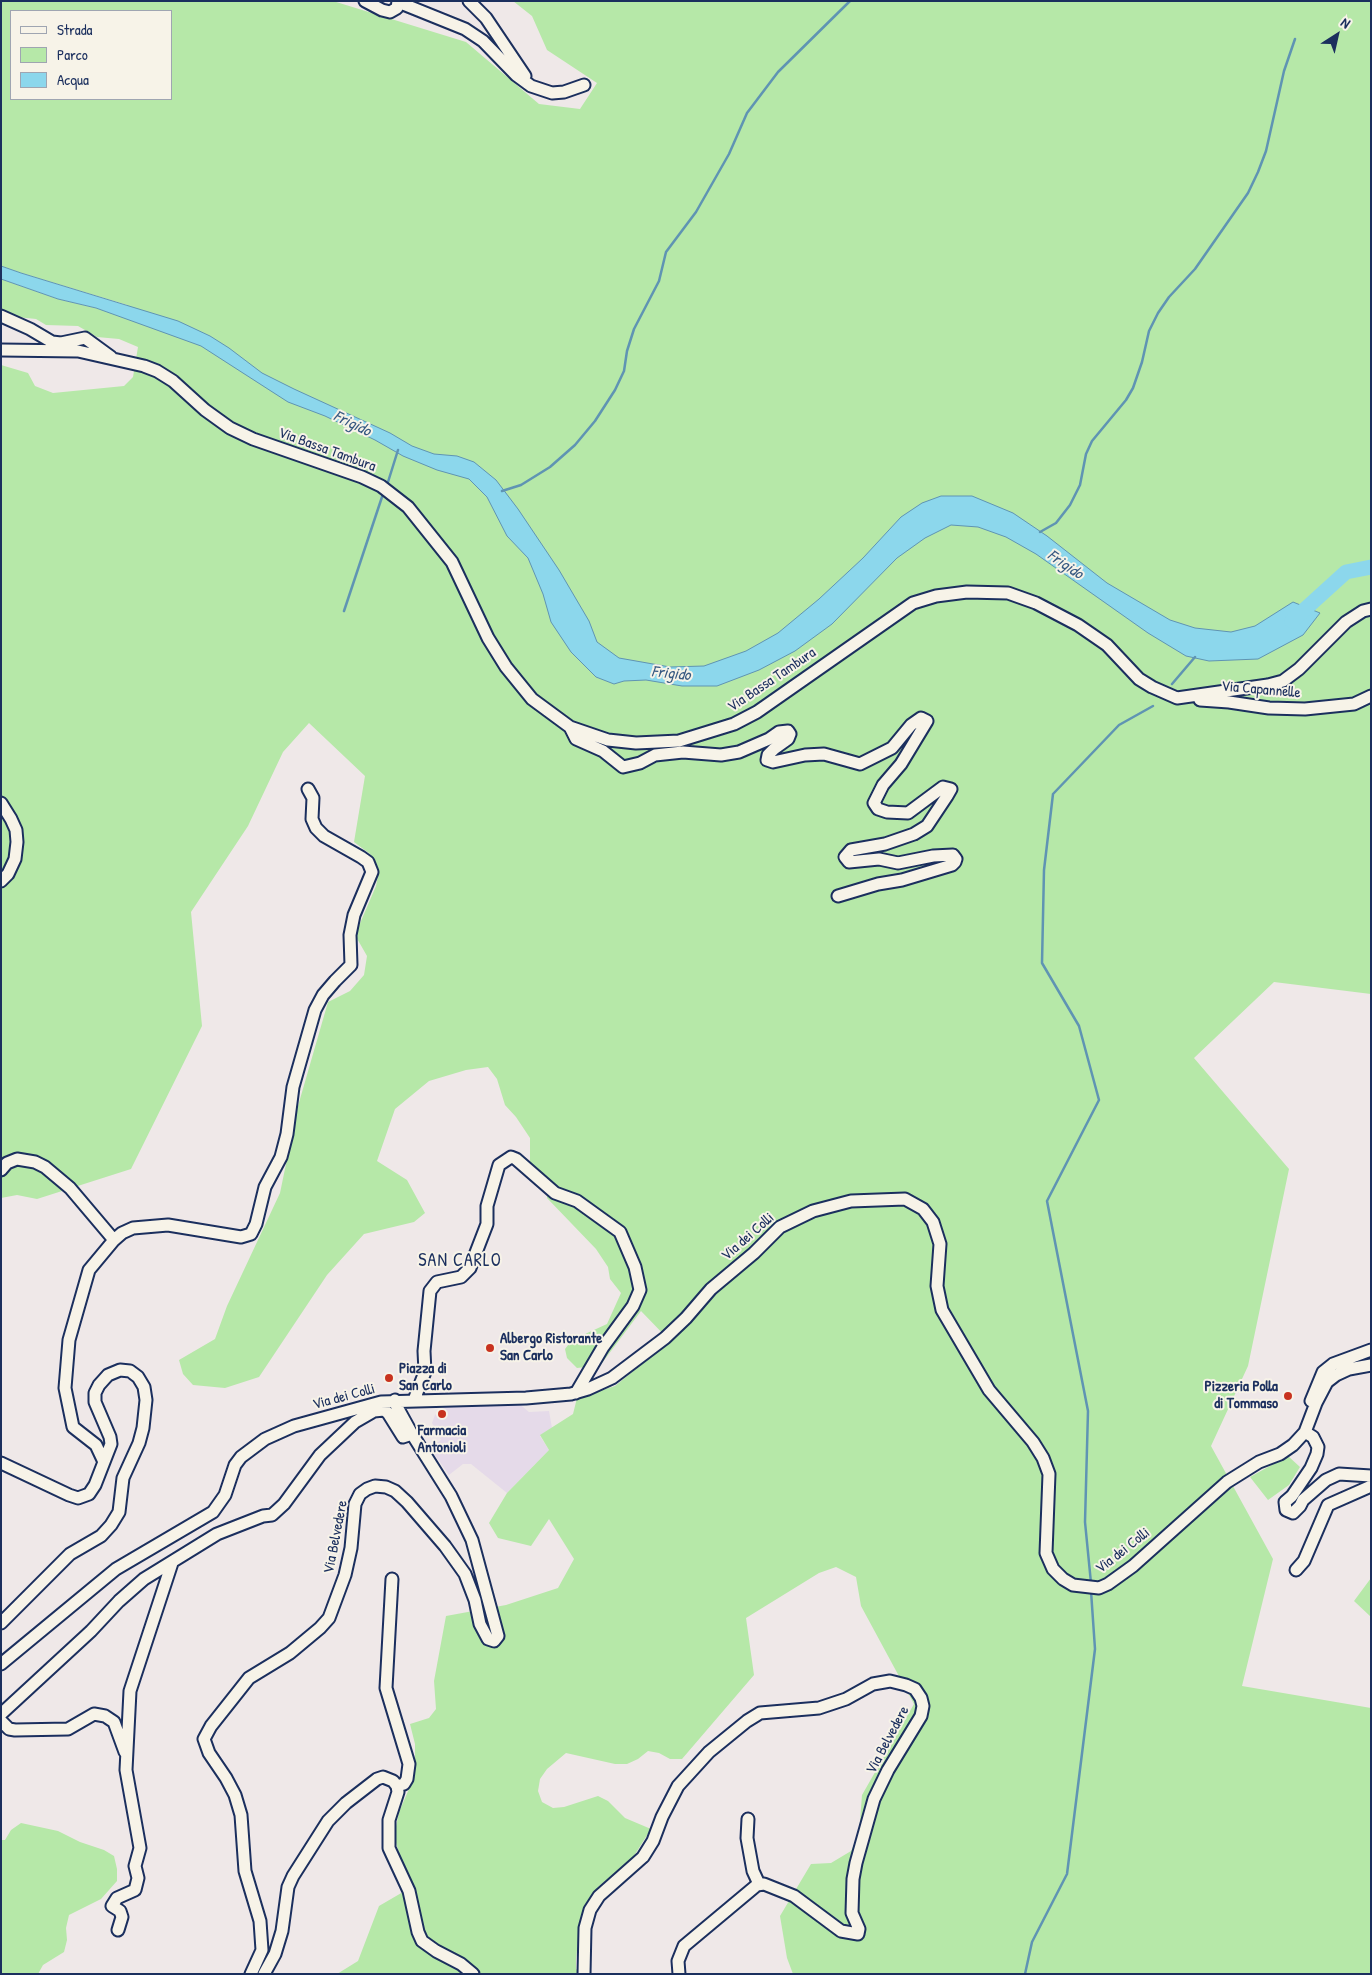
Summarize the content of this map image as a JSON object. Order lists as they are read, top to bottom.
{
  "streets": {
    "street": [
      "Via Bassa Tambura",
      "Via Capannelle",
      "Via dei Colli",
      "Via Belvedere"
    ]
  },
  "crossings": [
    ["Via Bassa Tambura", "Via Capannelle"],
    ["Via dei Colli", "Via Belvedere"]
  ],
  "districts": ["SAN CARLO"],
  "water": ["Frigido"],
  "places": [
    "Albergo Ristorante San Carlo",
    "Piazza di San Carlo",
    "Pizzeria Polla di Tommaso",
    "Farmacia Antonioli"
  ],
  "legend": ["Strada", "Parco", "Acqua"],
  "north": "top right"
}
